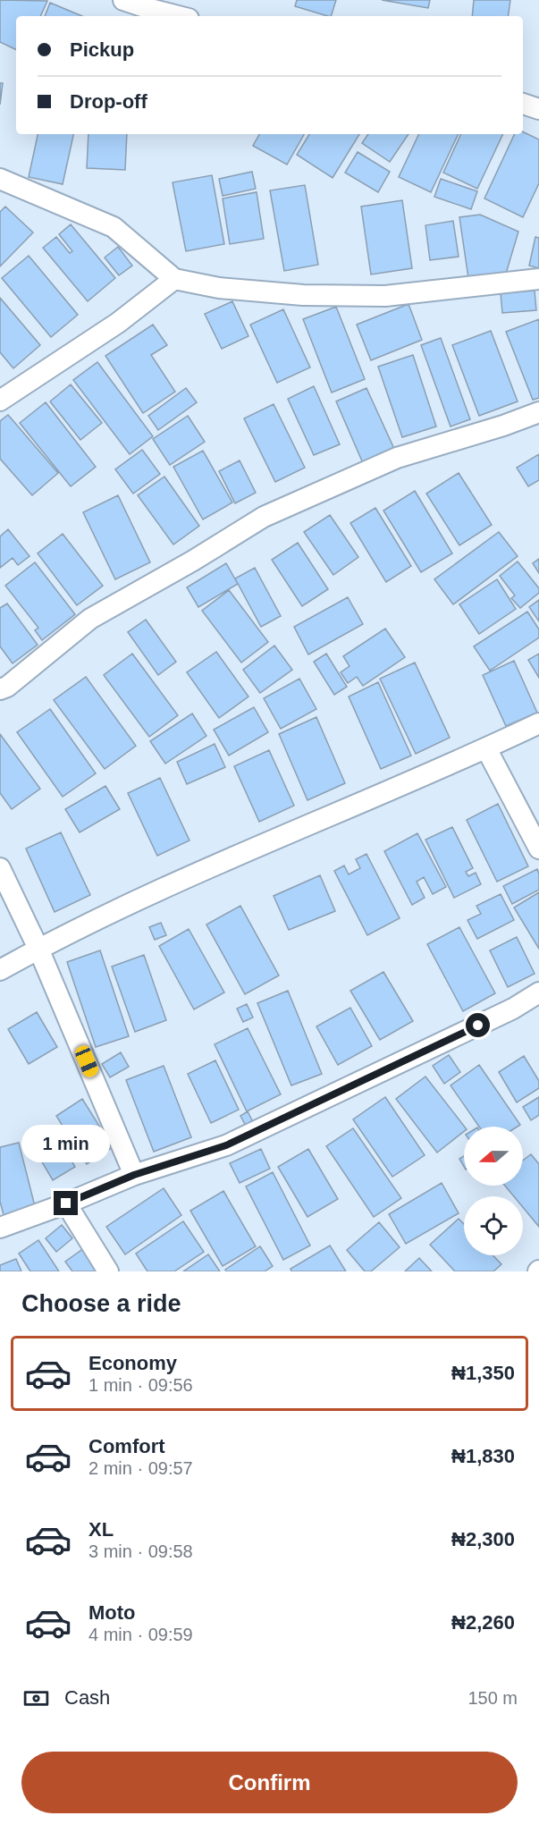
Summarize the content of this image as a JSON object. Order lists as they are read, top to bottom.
{
  "north": "left",
  "page": {
    "banner": ["Pickup", "Drop-off"],
    "bubble": "1 min",
    "heading": "Choose a ride",
    "list": [
      {
        "name": "Economy",
        "note": "1 min · 09:56",
        "value": "₦1,350"
      },
      {
        "name": "Comfort",
        "note": "2 min · 09:57",
        "value": "₦1,830"
      },
      {
        "name": "XL",
        "note": "3 min · 09:58",
        "value": "₦2,300"
      },
      {
        "name": "Moto",
        "note": "4 min · 09:59",
        "value": "₦2,260"
      }
    ],
    "pay": ["Cash", "150 m"],
    "buttons": "Confirm"
  }
}
